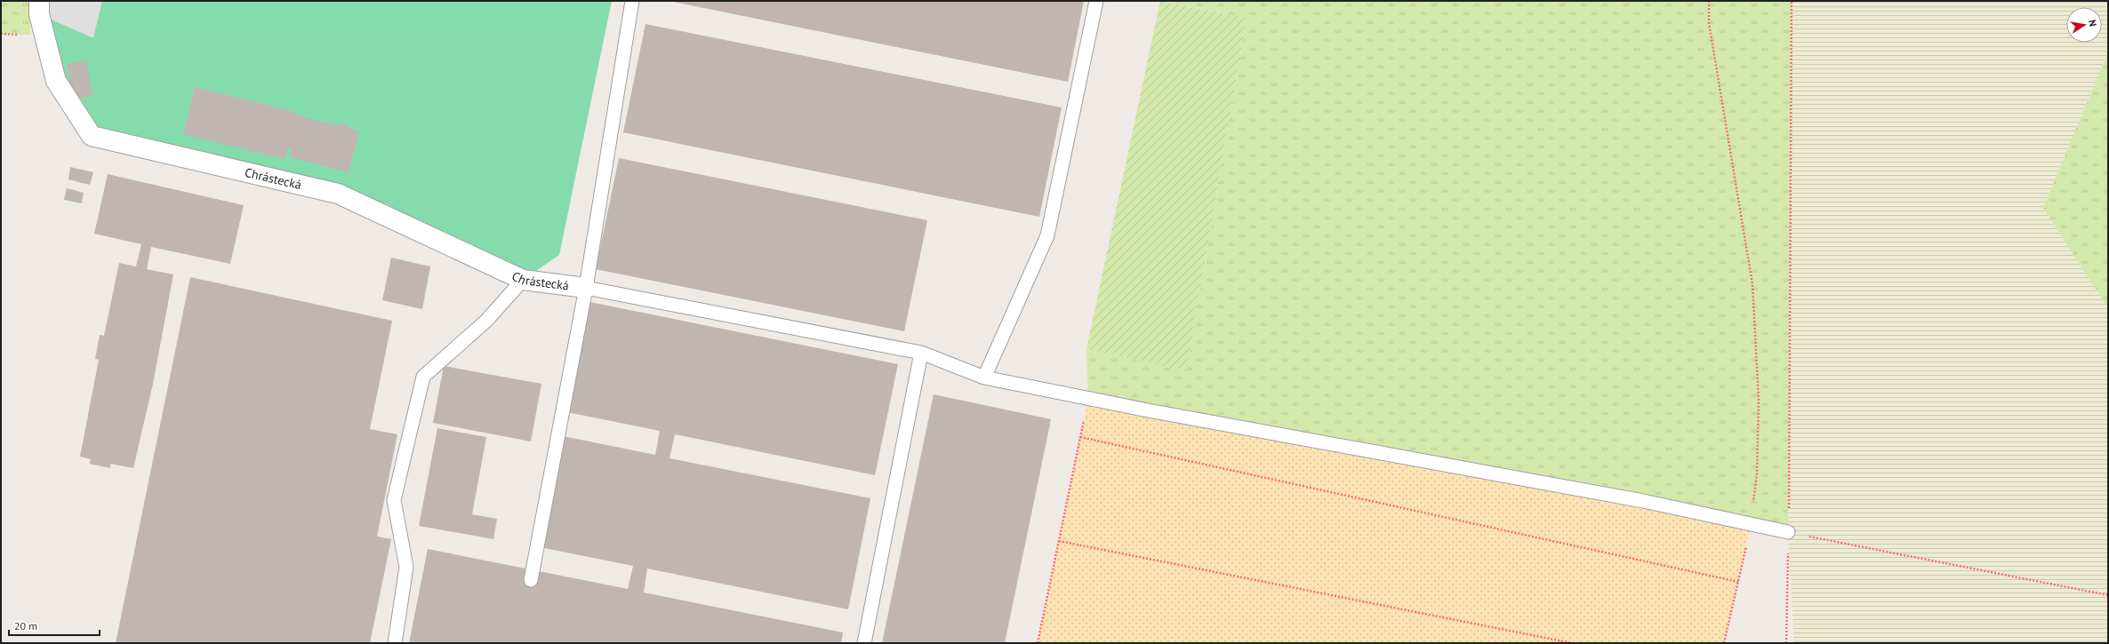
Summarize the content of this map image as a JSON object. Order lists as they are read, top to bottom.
{
  "streets": {
    "street": ["Chrástecká"]
  },
  "scale_bar": "20 m",
  "north": "right"
}
